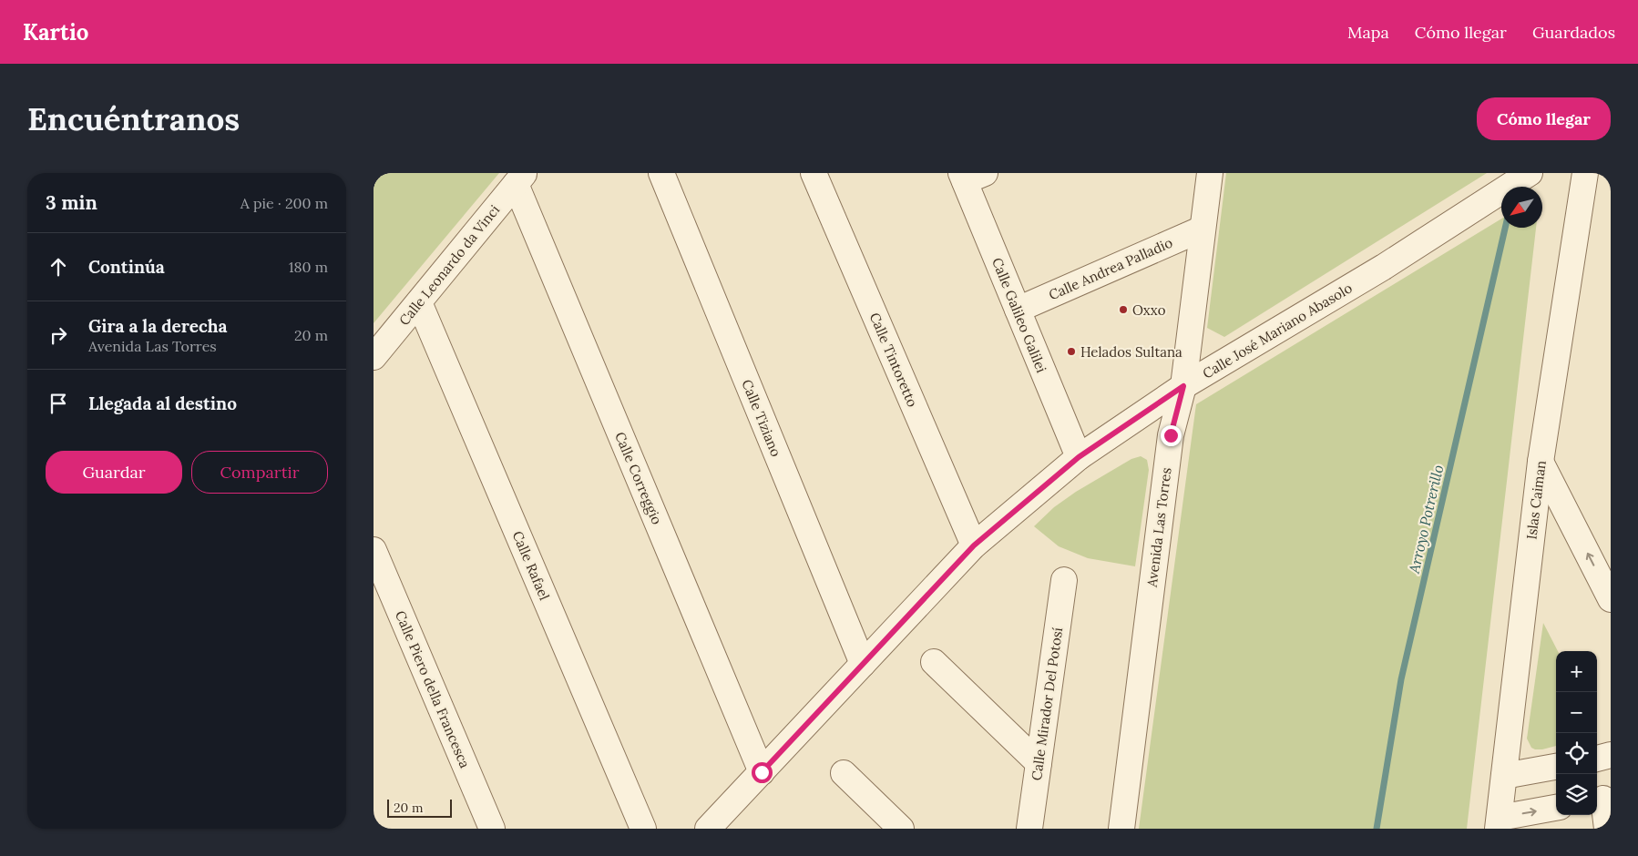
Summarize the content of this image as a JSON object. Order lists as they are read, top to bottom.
{
  "streets": {
    "street": [
      "Calle Leonardo da Vinci",
      "Calle Andrea Palladio",
      "Calle Galileo Galilei",
      "Calle José Mariano Abasolo",
      "Calle Tintoretto",
      "Calle Tiziano",
      "Calle Correggio",
      "Islas Caiman",
      "Avenida Las Torres",
      "Calle Rafael",
      "Calle Piero della Francesca",
      "Calle Mirador Del Potosí"
    ]
  },
  "crossings": [
    ["Calle Leonardo da Vinci", "Calle Correggio"],
    ["Calle Leonardo da Vinci", "Calle Rafael"],
    ["Calle Andrea Palladio", "Calle Galileo Galilei"],
    ["Calle Andrea Palladio", "Avenida Las Torres"],
    ["Calle Galileo Galilei", "Calle José Mariano Abasolo"],
    ["Calle José Mariano Abasolo", "Calle Tintoretto"],
    ["Calle José Mariano Abasolo", "Calle Tiziano"],
    ["Calle José Mariano Abasolo", "Calle Correggio"],
    ["Calle José Mariano Abasolo", "Avenida Las Torres"]
  ],
  "water": ["Arroyo Potrerillo"],
  "places": ["Oxxo", "Helados Sultana"],
  "scale_bar": "20 m",
  "north": "bottom left",
  "page": {
    "header": "Kartio",
    "nav": ["Mapa", "Cómo llegar", "Guardados"],
    "buttons": [
      "Cómo llegar",
      ["Guardar", "Compartir"]
    ],
    "title": "Encuéntranos",
    "heading": ["3 min", "A pie · 200 m"],
    "list": [
      ["Continúa", "180 m"],
      ["Gira a la derecha", "Avenida Las Torres", "20 m"],
      "Llegada al destino"
    ],
    "map_buttons": ["+", "−"],
    "scale": "20 m"
  }
}
